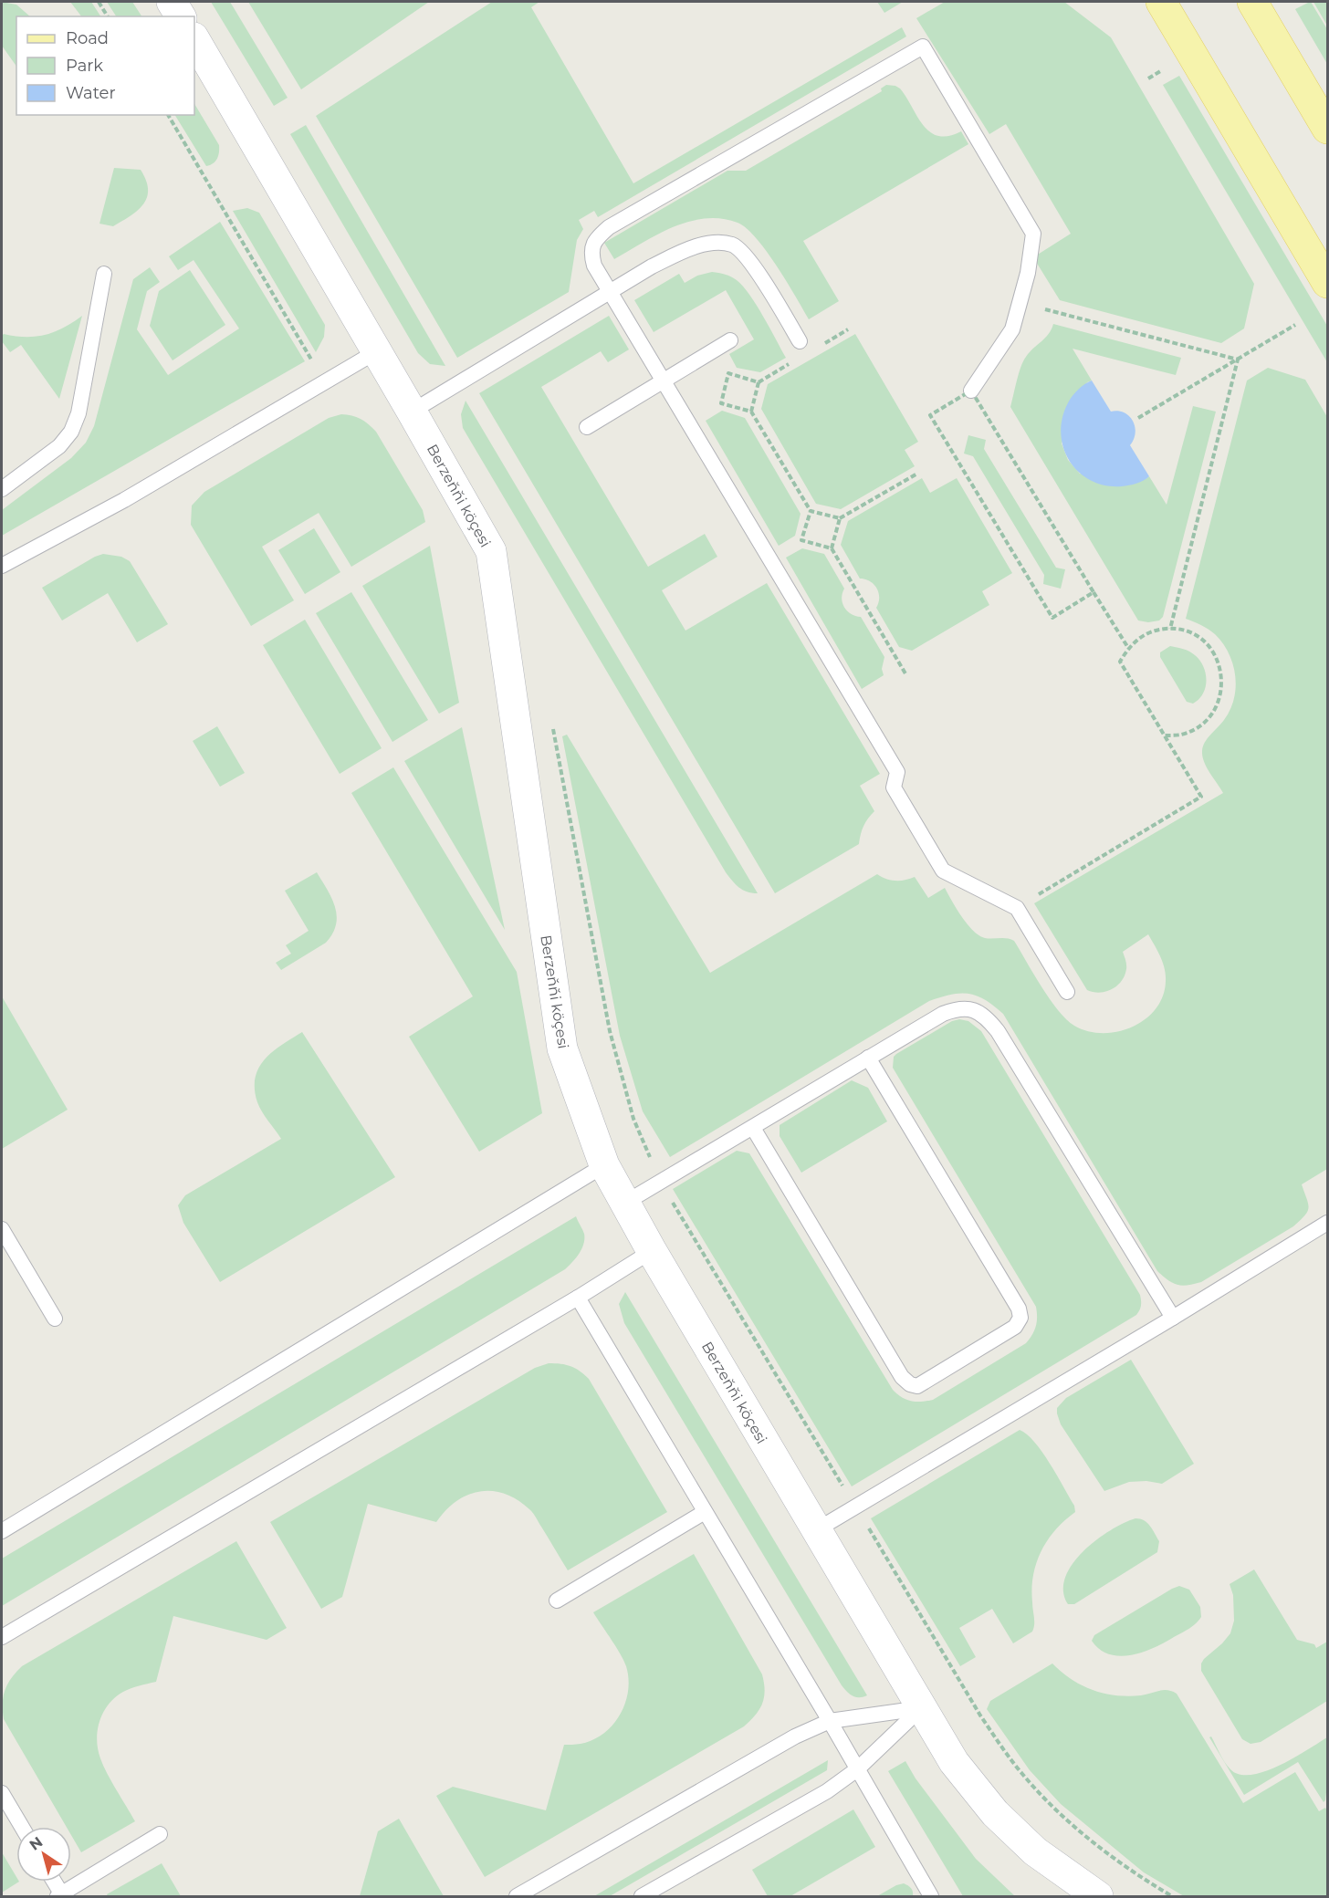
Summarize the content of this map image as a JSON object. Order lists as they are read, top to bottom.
{
  "streets": {
    "street": ["Berzeňňi köçesi"]
  },
  "legend": ["Road", "Park", "Water"],
  "north": "top left"
}
